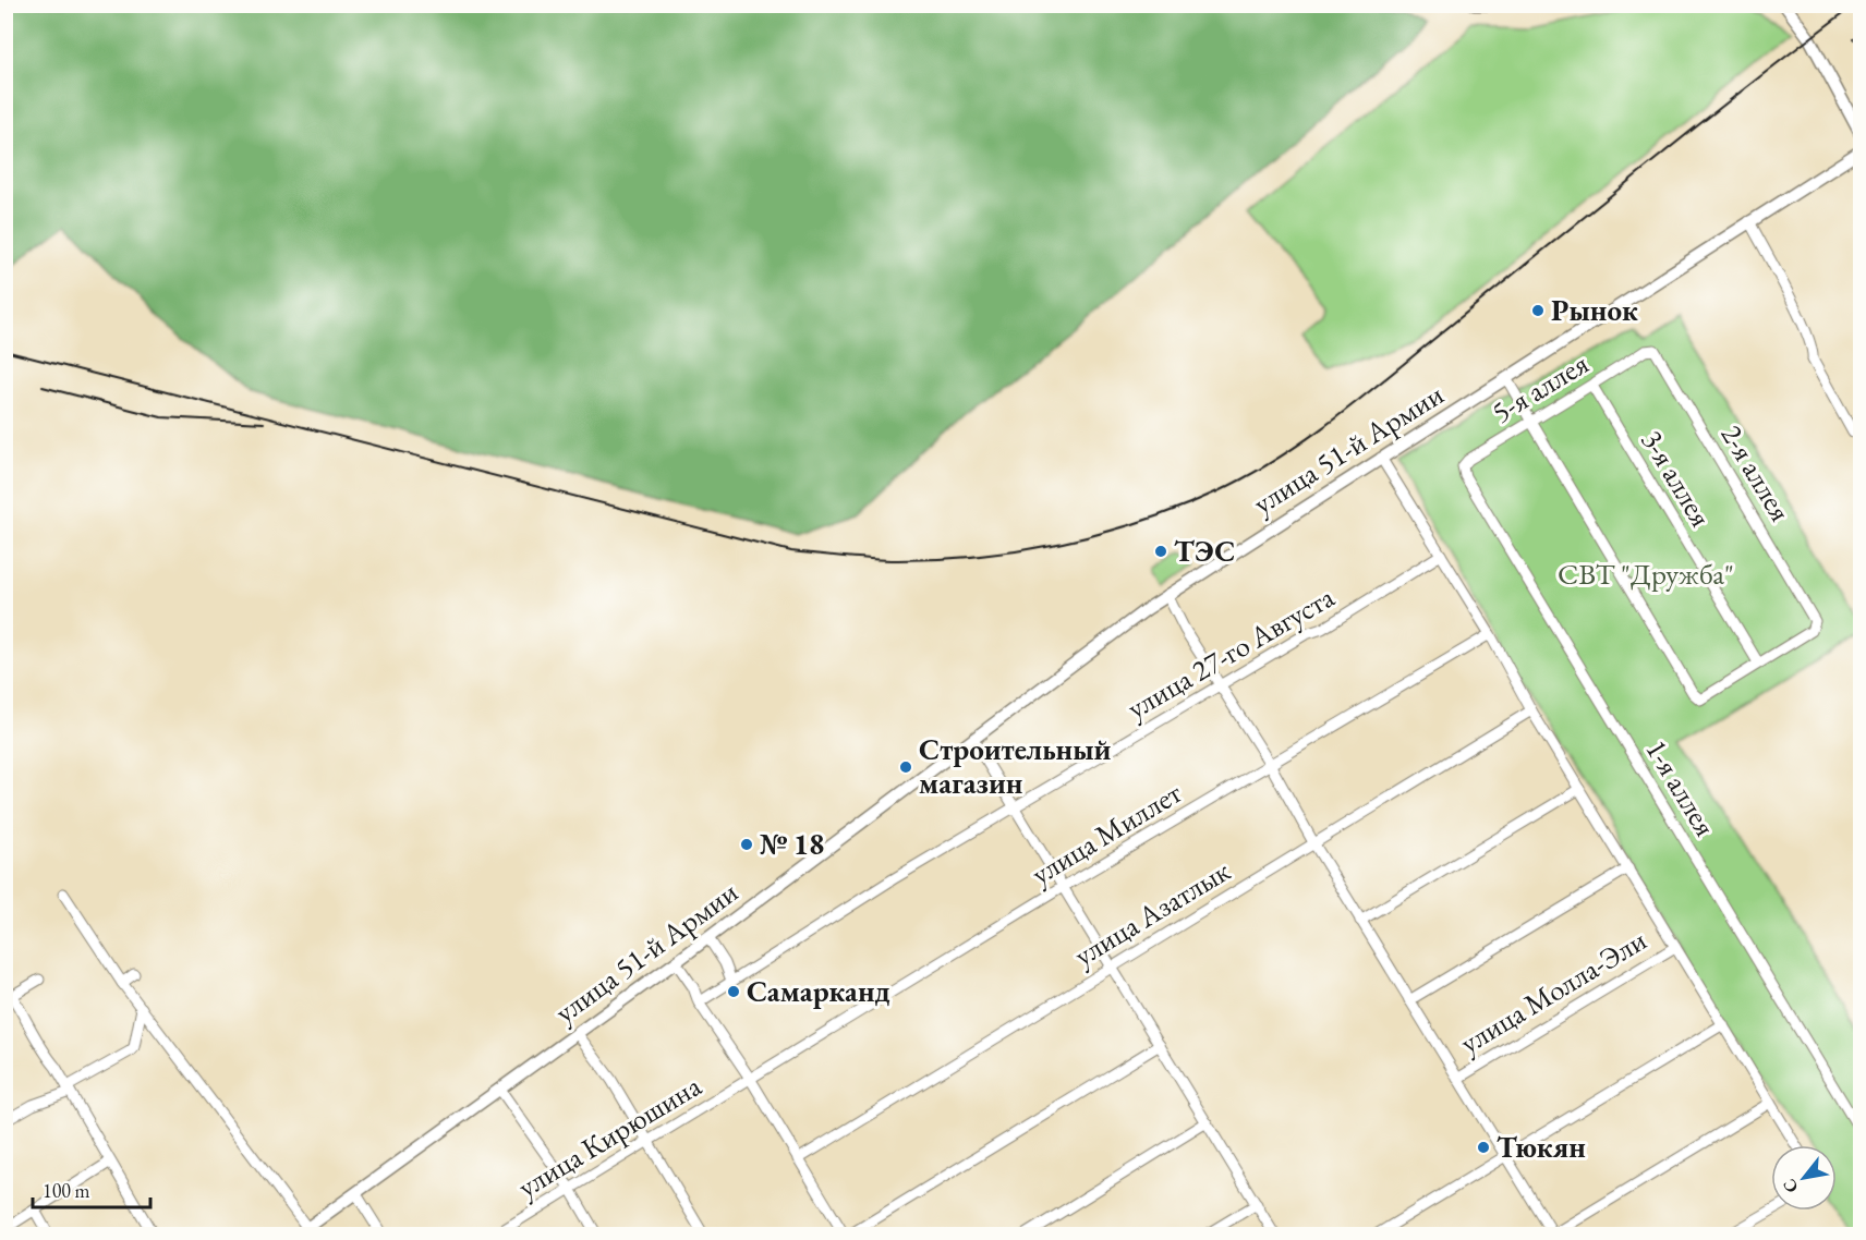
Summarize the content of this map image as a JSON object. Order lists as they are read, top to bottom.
{
  "streets": {
    "main road": ["улица 51-й Армии"],
    "street": [
      "5-я аллея",
      "2-я аллея",
      "3-я аллея",
      "улица 27-го Августа",
      "1-я аллея",
      "улица Миллет",
      "улица Азатлык",
      "улица Молла-Эли",
      "улица Кирюшина"
    ]
  },
  "crossings": [
    ["5-я аллея", "2-я аллея"],
    ["5-я аллея", "3-я аллея"],
    ["5-я аллея", "1-я аллея"],
    ["2-я аллея", "3-я аллея"],
    ["улица Миллет", "улица Кирюшина"]
  ],
  "parks": ["СВТ \"Дружба\""],
  "places": [
    "Рынок",
    "ТЭС",
    "Строительный магазин",
    "№ 18",
    "Самарканд",
    "Тюкян"
  ],
  "scale_bar": "100 m",
  "north": "bottom left"
}
